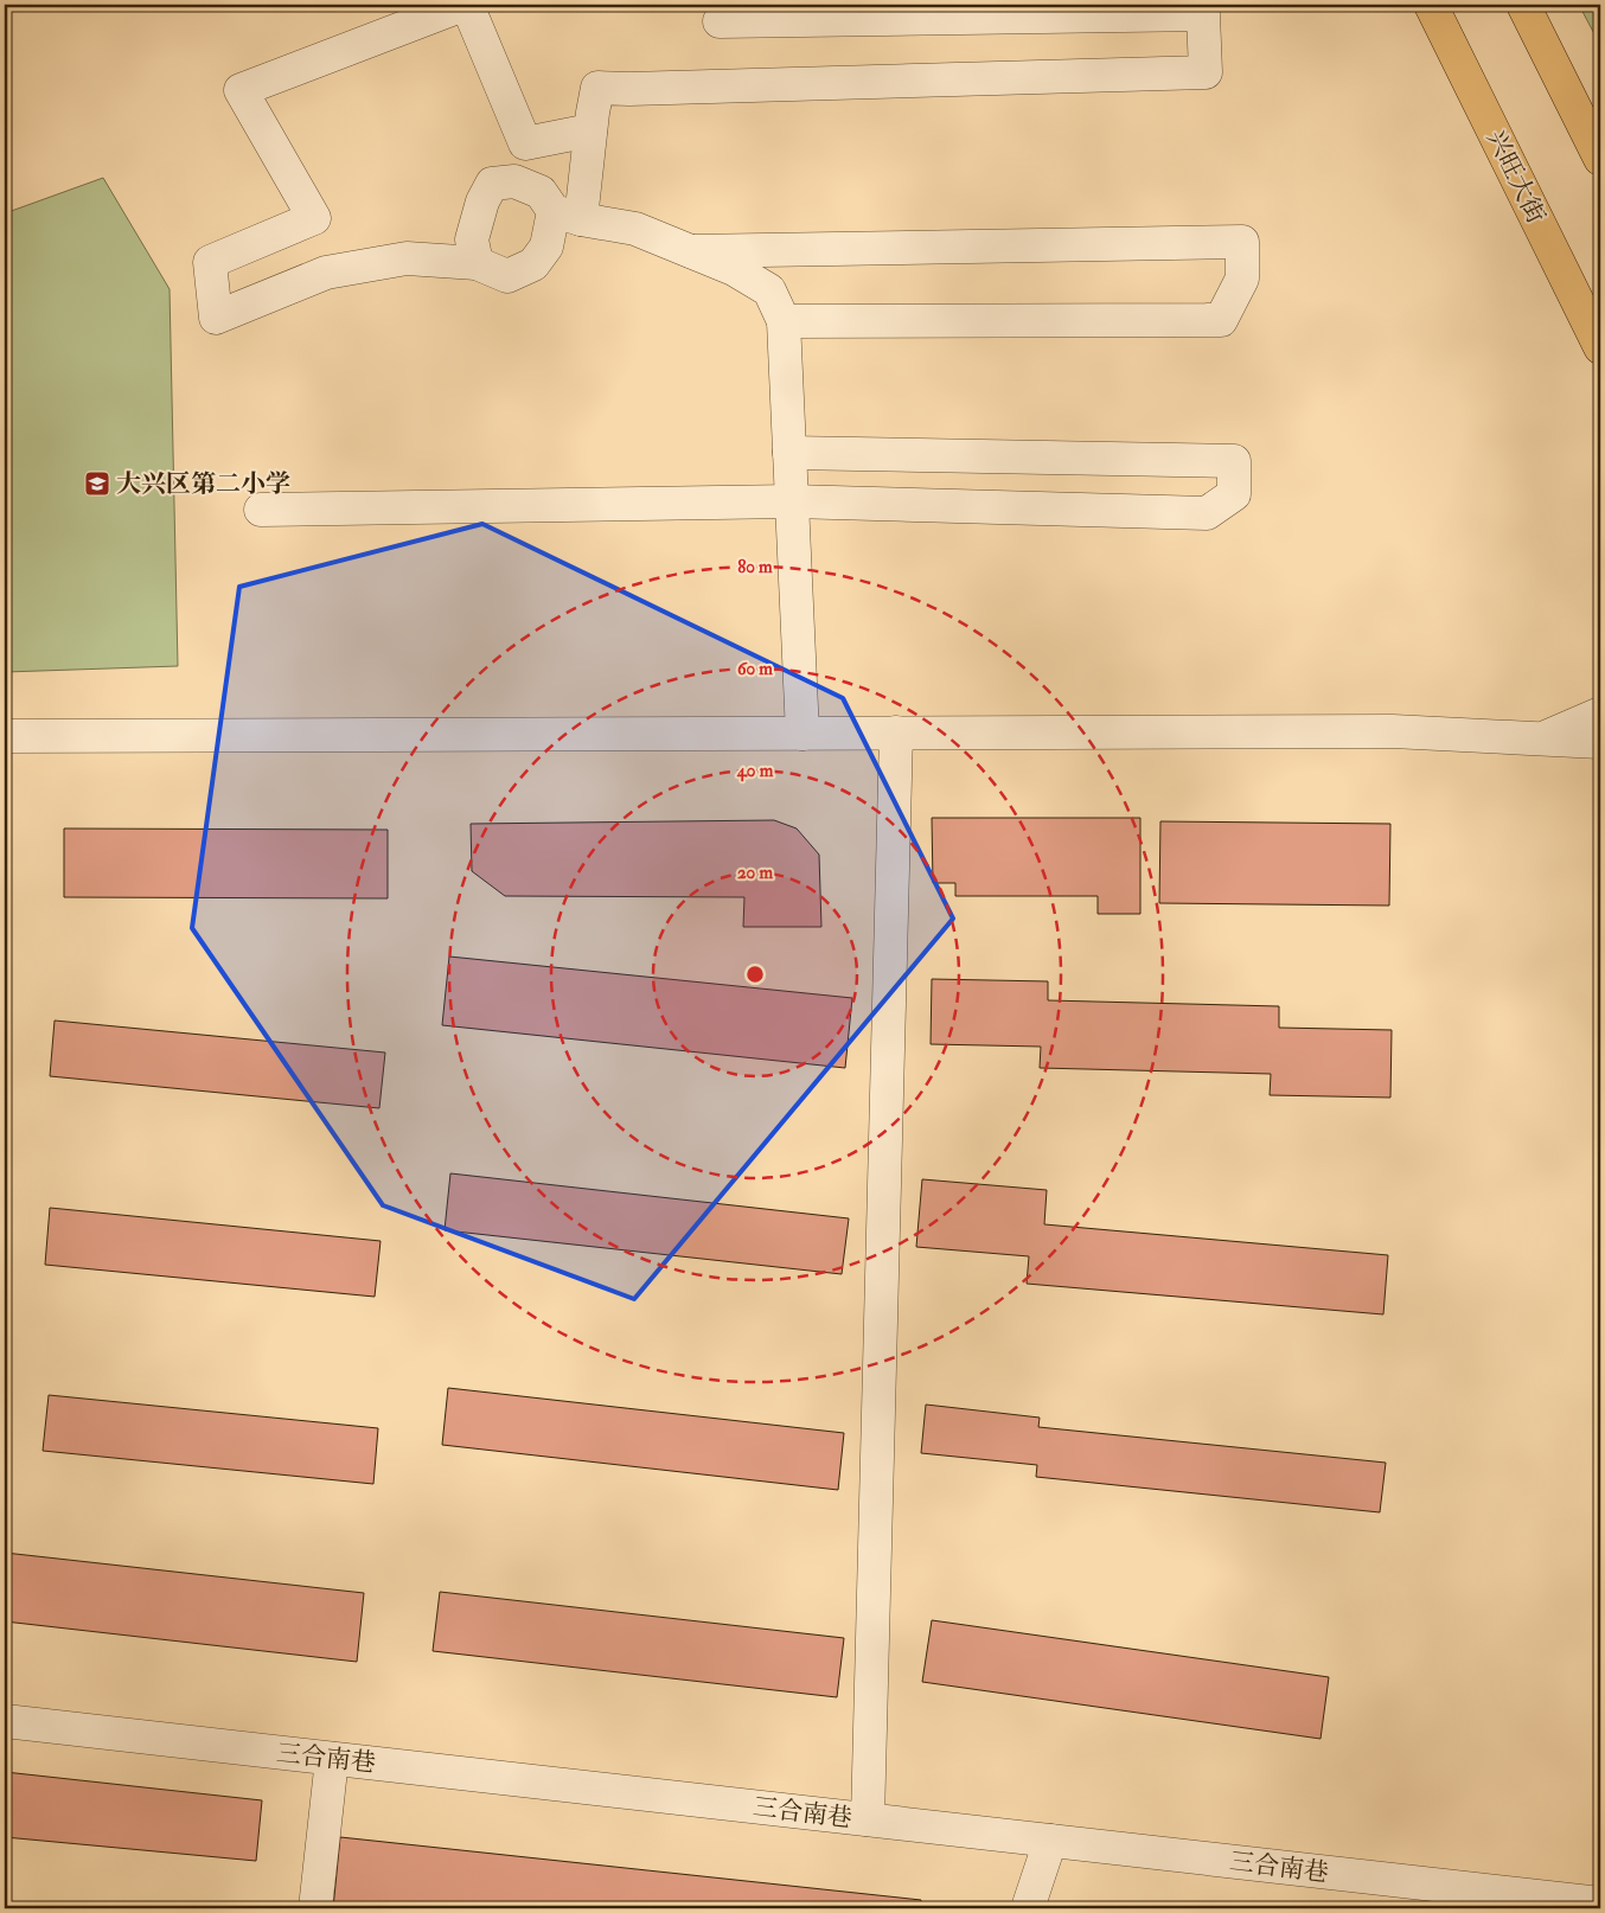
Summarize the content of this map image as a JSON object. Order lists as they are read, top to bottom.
{
  "streets": {
    "main road": ["兴旺大街"],
    "street": ["三合南巷"]
  },
  "places": {
    "school or university": ["大兴区第二小学"]
  },
  "rings": [
    "80 m",
    "60 m",
    "40 m",
    "20 m"
  ]
}
